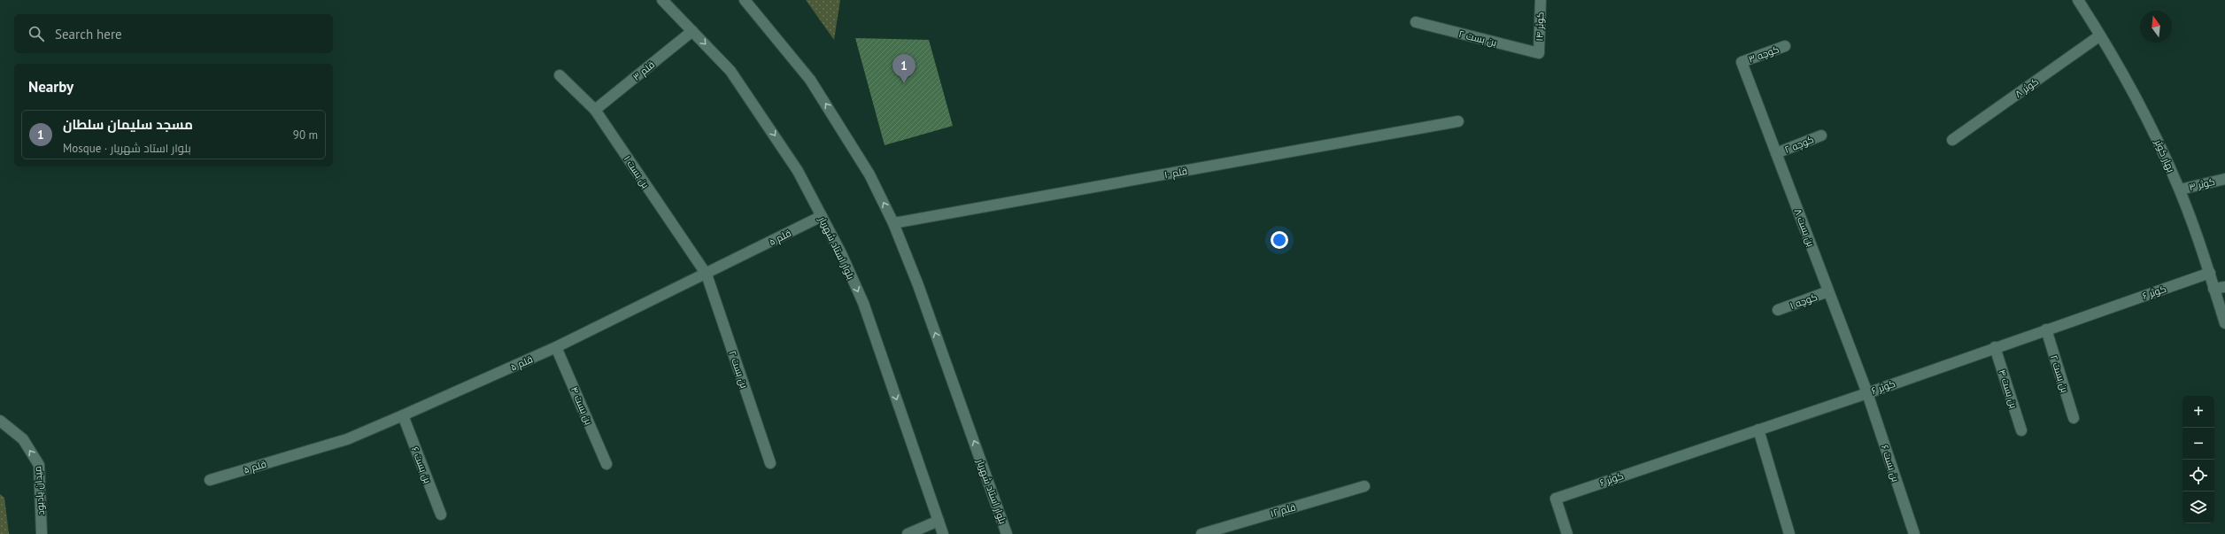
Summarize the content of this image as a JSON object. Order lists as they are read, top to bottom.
{
  "streets": {
    "main road": [
      "کوثر ۱۴",
      "بن بست ۲",
      "کوچه ۳",
      "قلم ۳",
      "کوثر ۸",
      "کوچه ۲",
      "بهار کوثر",
      "بن بست ۱",
      "قلم ۱۰",
      "کوثر ۳",
      "بن بست ۸",
      "قلم ۵",
      "بلوار استاد شهریار",
      "کوثر ۶",
      "کوچه ۱",
      "بن بست ۴",
      "بن بست ۶",
      "میدان یادبود",
      "قلم ۱۲"
    ]
  },
  "crossings": [
    ["کوثر ۱۴", "بن بست ۲"],
    ["بن بست ۲", "بن بست ۱"],
    ["بن بست ۲", "قلم ۵"],
    ["بن بست ۲", "کوثر ۶"],
    ["کوچه ۳", "بن بست ۸"],
    ["قلم ۳", "بن بست ۱"],
    ["قلم ۳", "بلوار استاد شهریار"],
    ["کوثر ۸", "بهار کوثر"],
    ["کوچه ۲", "بن بست ۸"],
    ["بهار کوثر", "کوثر ۳"],
    ["بهار کوثر", "کوثر ۶"],
    ["بن بست ۱", "قلم ۵"],
    ["قلم ۱۰", "بلوار استاد شهریار"],
    ["بن بست ۸", "کوثر ۶"],
    ["بن بست ۸", "کوچه ۱"],
    ["بن بست ۸", "بن بست ۶"],
    ["قلم ۵", "بلوار استاد شهریار"],
    ["قلم ۵", "بن بست ۴"],
    ["قلم ۵", "بن بست ۶"],
    ["کوثر ۶", "بن بست ۴"],
    ["کوثر ۶", "بن بست ۶"]
  ],
  "one_way": ["میدان یادبود"],
  "north": "top",
  "page": {
    "search": "Search here",
    "pins": "1",
    "heading": "Nearby",
    "list": [
      {
        "mark": "1",
        "name": "مسجد سلیمان سلطان",
        "note": "Mosque · بلوار استاد شهریار",
        "value": "90 m"
      }
    ],
    "map_buttons": ["+", "−"]
  }
}
